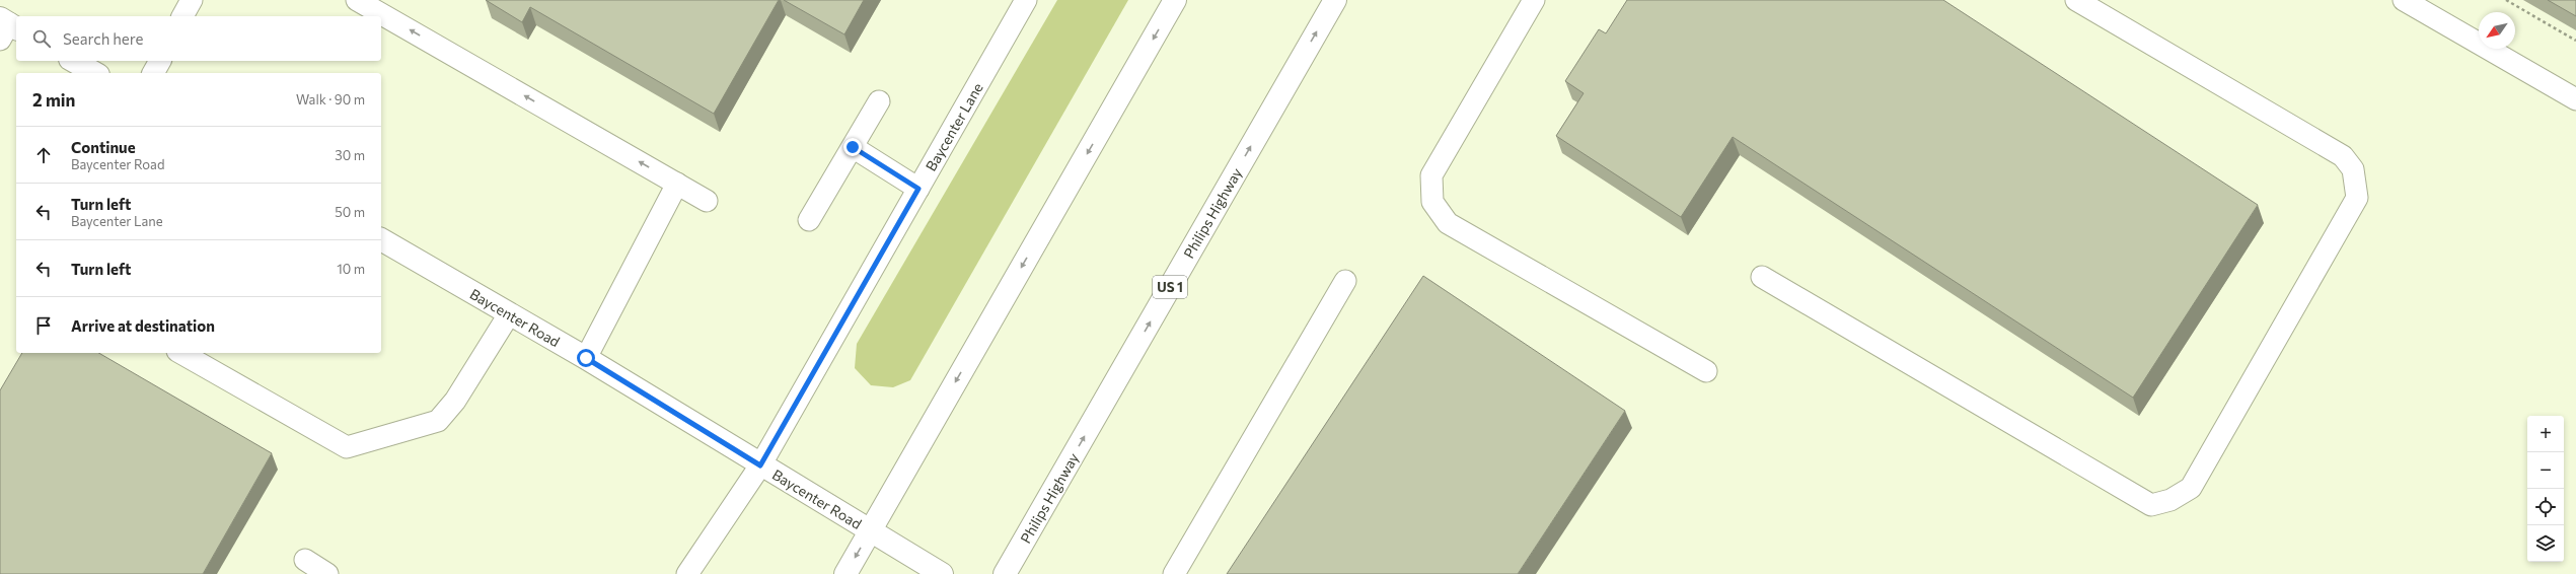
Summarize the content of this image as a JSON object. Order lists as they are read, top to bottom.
{
  "streets": {
    "main road": ["Philips Highway", "US 1", "Baycenter Road"],
    "lane": ["Baycenter Lane"]
  },
  "crossings": [
    ["Baycenter Lane", "Baycenter Road"]
  ],
  "north": "bottom left",
  "page": {
    "search": "Search here",
    "heading": ["2 min", "Walk · 90 m"],
    "list": [
      ["Continue", "Baycenter Road", "30 m"],
      ["Turn left", "Baycenter Lane", "50 m"],
      ["Turn left", "10 m"],
      "Arrive at destination"
    ],
    "map_buttons": ["+", "−"]
  }
}
